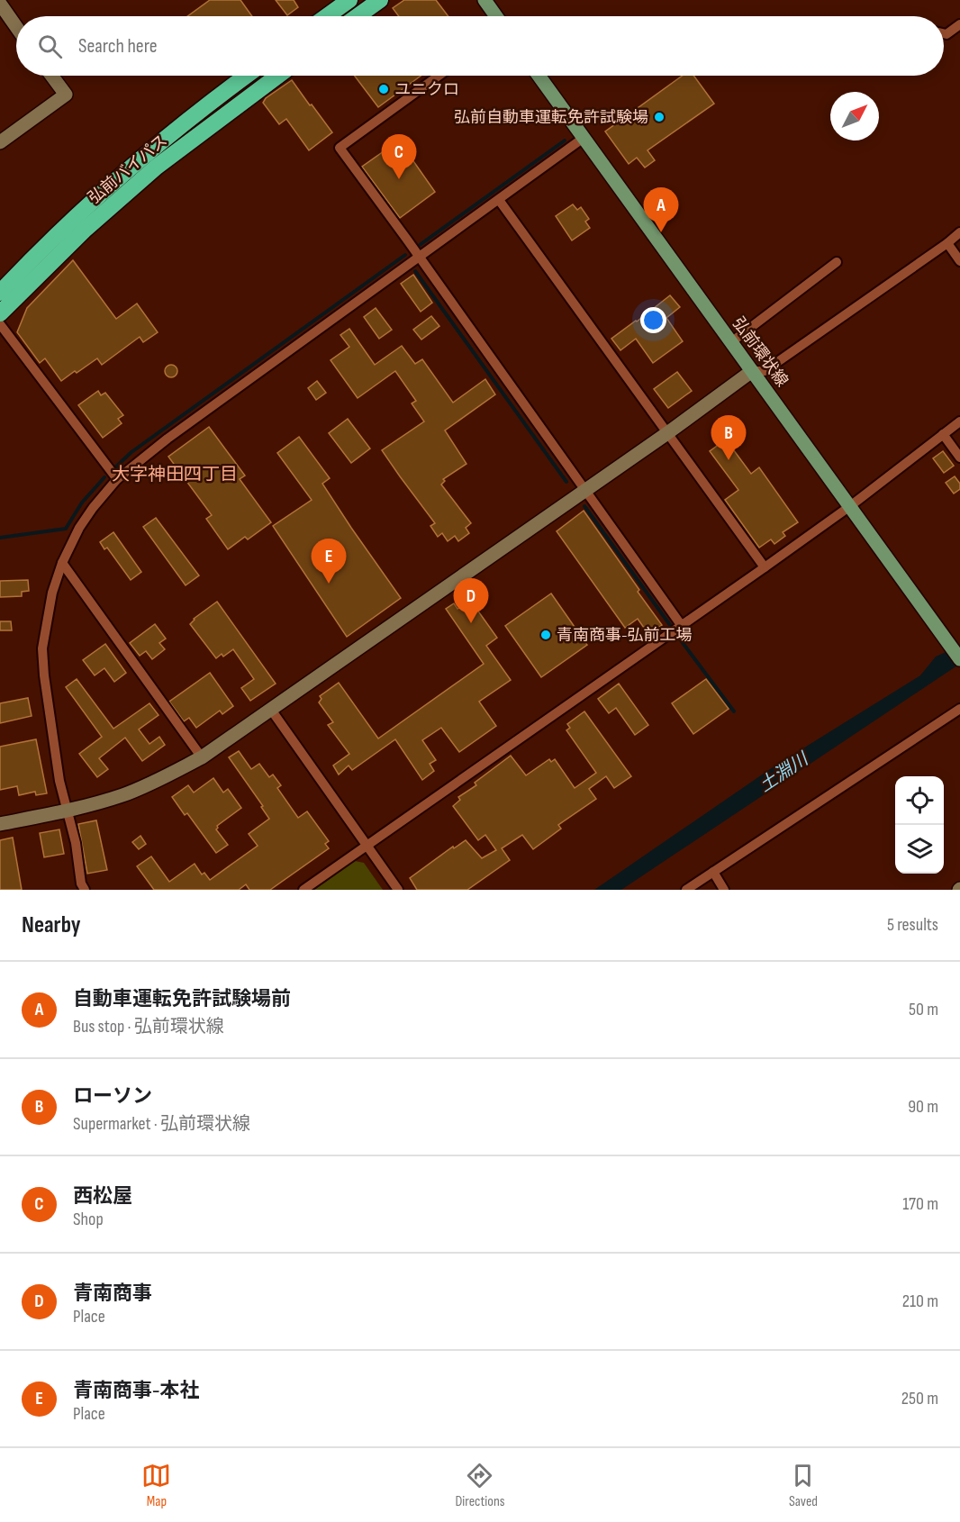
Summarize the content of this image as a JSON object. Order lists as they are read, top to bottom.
{
  "streets": {
    "highway": ["弘前バイパス"],
    "main road": ["弘前環状線"]
  },
  "districts": ["大字神田四丁目"],
  "water": ["土淵川"],
  "places": ["ユニクロ", "弘前自動車運転免許試験場", "青南商事-弘前工場"],
  "north": "top right",
  "page": {
    "search": "Search here",
    "pins": [
      "C",
      "A",
      "B",
      "E",
      "D"
    ],
    "heading": ["Nearby", "5 results"],
    "list": [
      {
        "mark": "A",
        "name": "自動車運転免許試験場前",
        "note": "Bus stop · 弘前環状線",
        "value": "50 m"
      },
      {
        "mark": "B",
        "name": "ローソン",
        "note": "Supermarket · 弘前環状線",
        "value": "90 m"
      },
      {
        "mark": "C",
        "name": "西松屋",
        "note": "Shop",
        "value": "170 m"
      },
      {
        "mark": "D",
        "name": "青南商事",
        "note": "Place",
        "value": "210 m"
      },
      {
        "mark": "E",
        "name": "青南商事-本社",
        "note": "Place",
        "value": "250 m"
      }
    ],
    "nav": ["Map", "Directions", "Saved"]
  }
}
